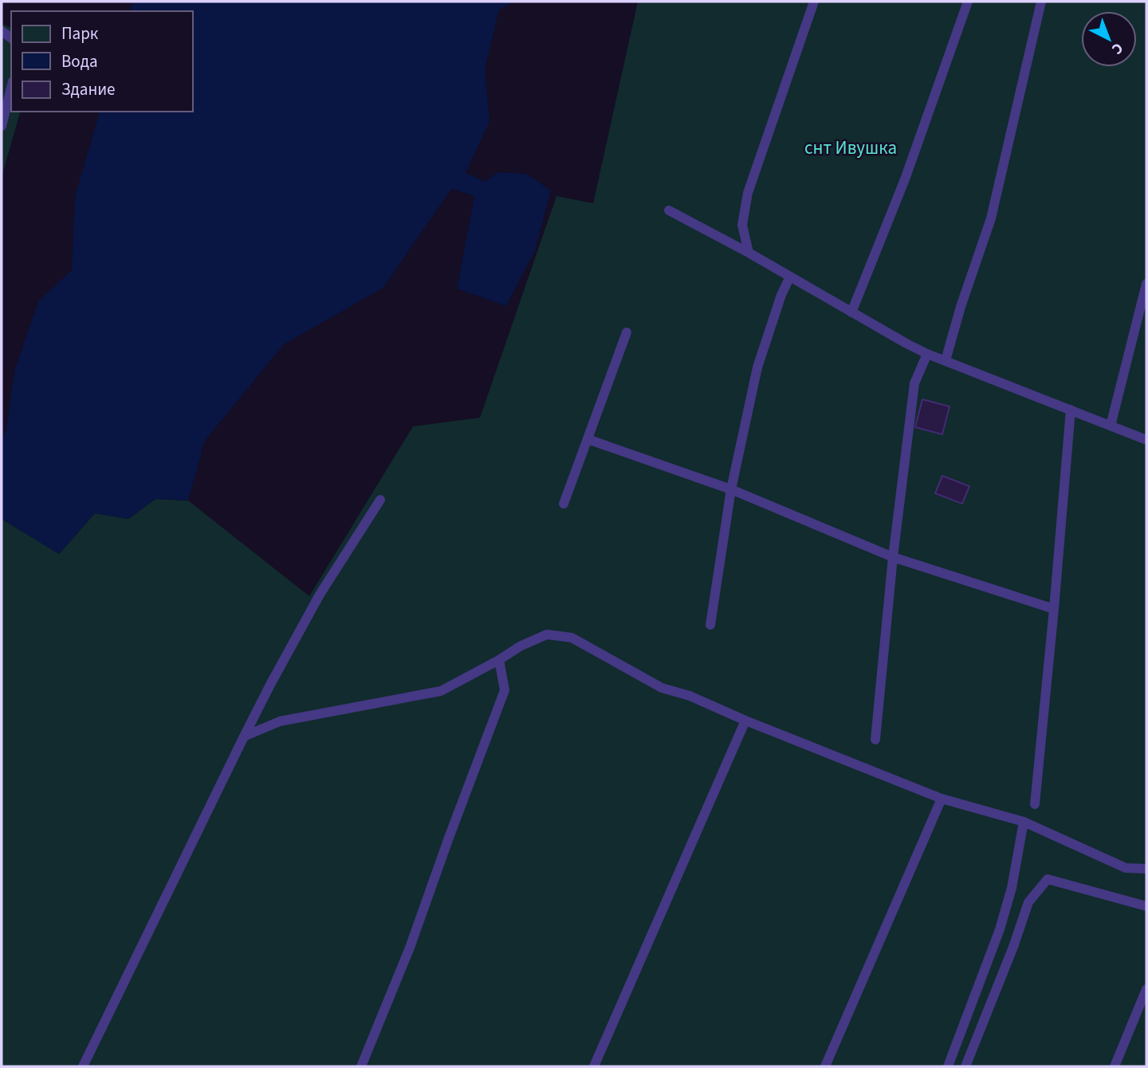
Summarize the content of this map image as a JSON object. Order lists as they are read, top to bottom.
{
  "parks": ["снт Ивушка"],
  "legend": ["Парк", "Вода", "Здание"],
  "north": "bottom right"
}
